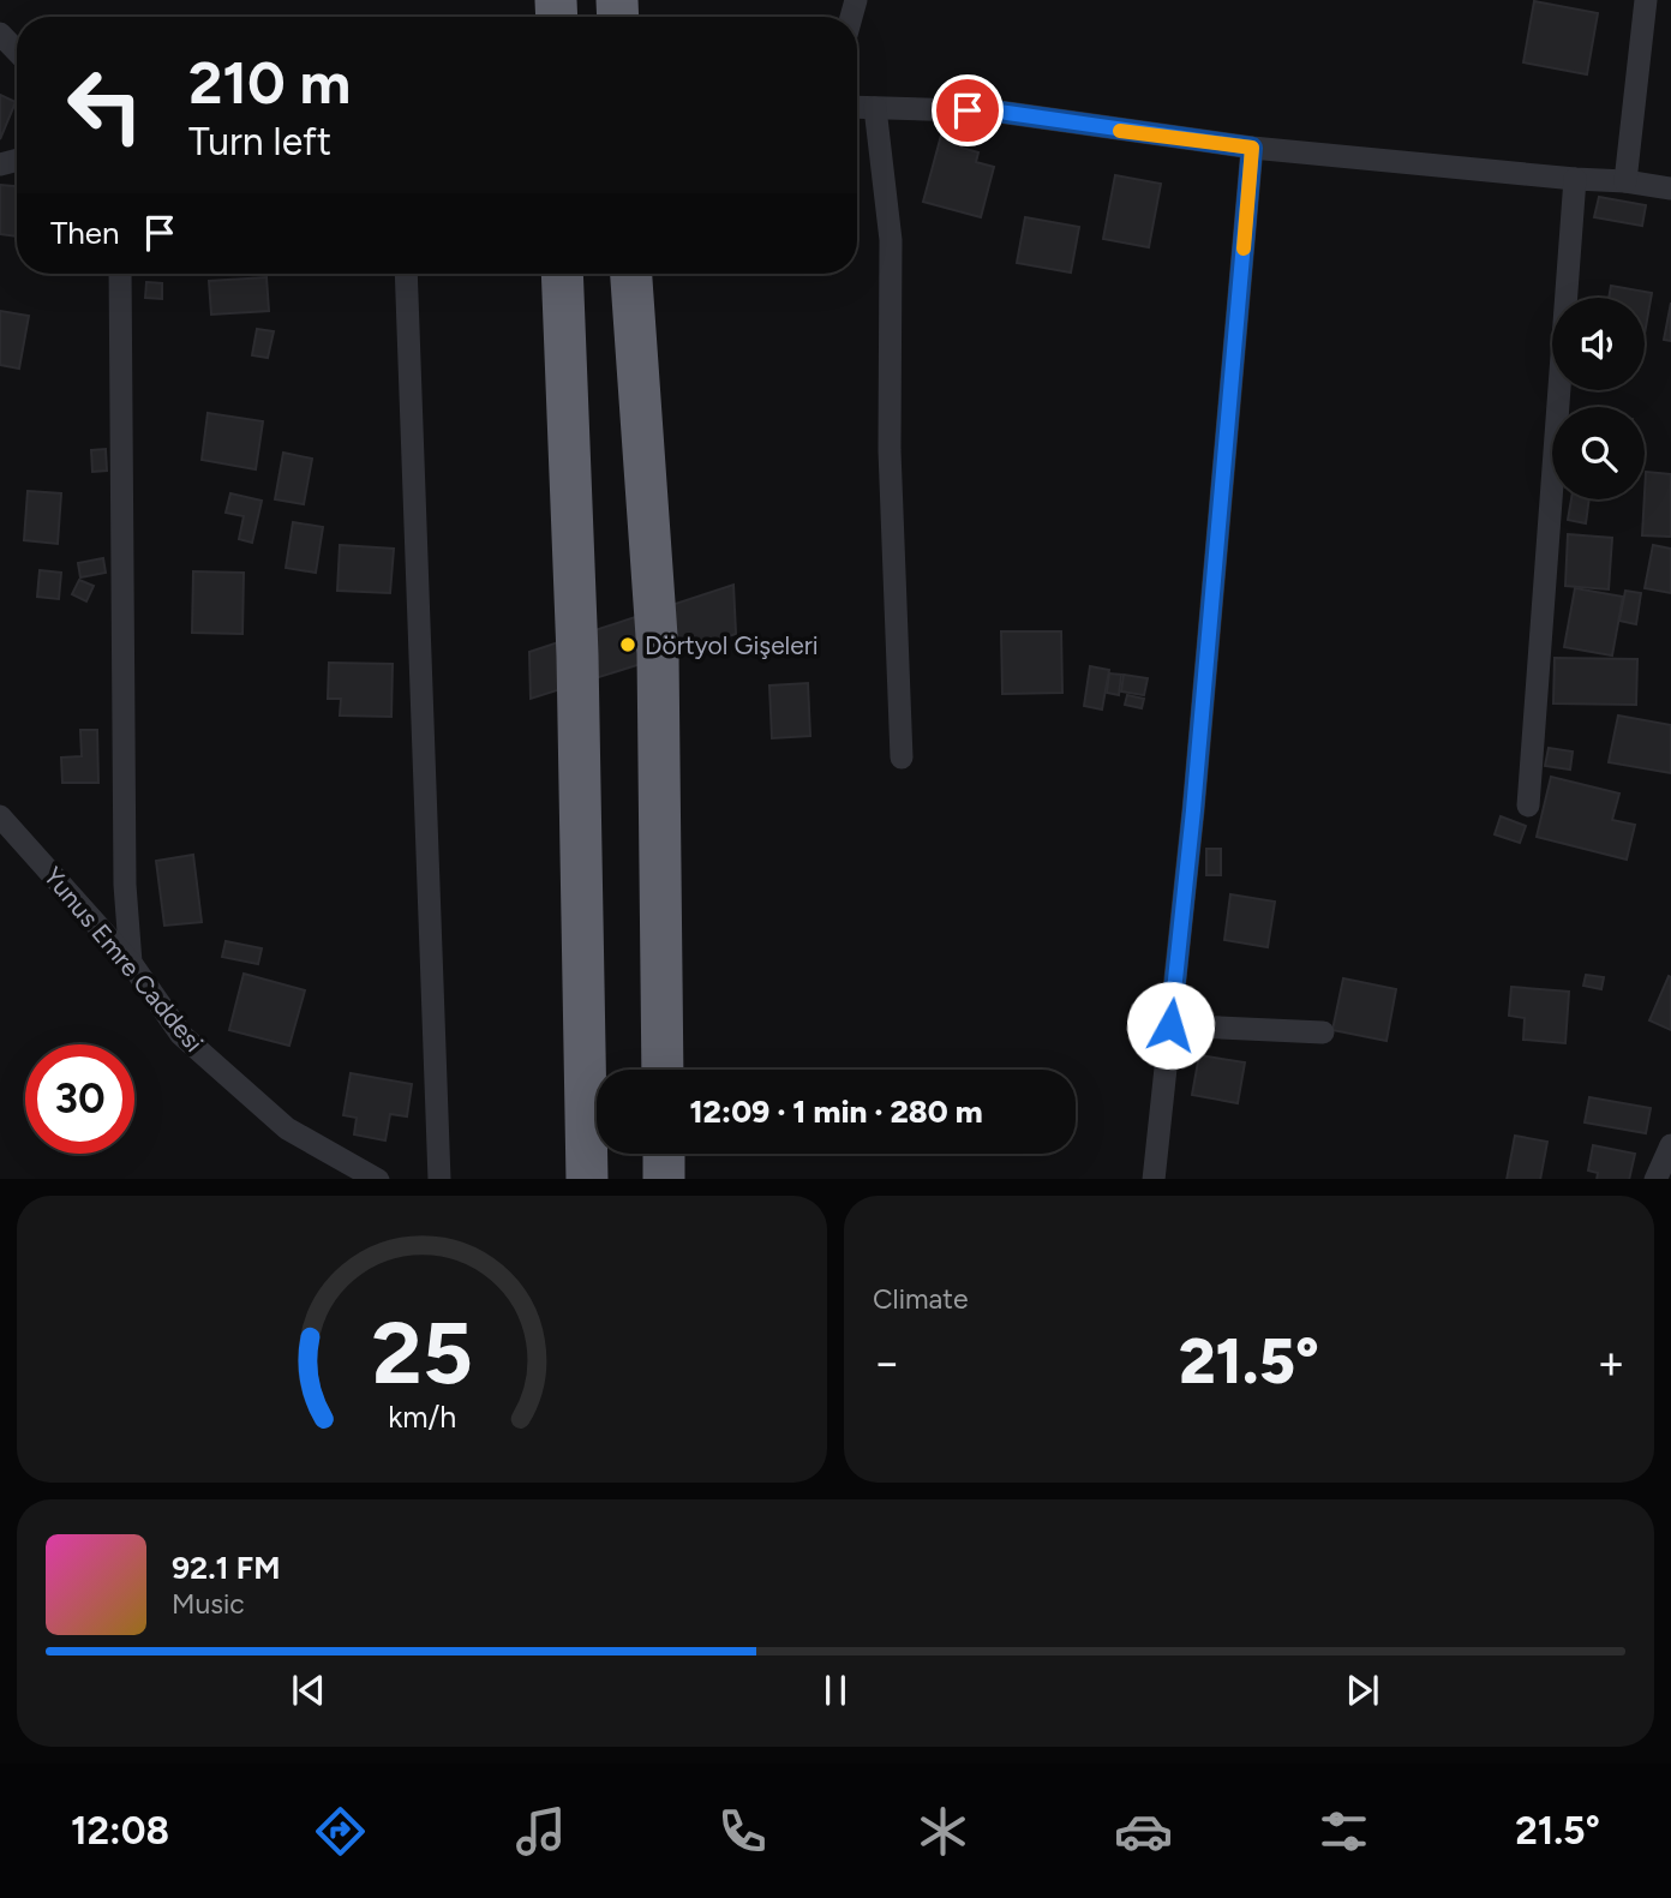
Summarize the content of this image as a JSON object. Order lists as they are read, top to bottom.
{
  "streets": {
    "street": ["Yunus Emre Caddesi"]
  },
  "places": ["Dörtyol Gişeleri"],
  "page": {
    "turn": ["210 m", "Turn left"],
    "then": "Then",
    "limit": "30",
    "trip": "12:09 · 1 min · 280 m",
    "tile": "Climate",
    "heat": ["−", "21.5°", "+"],
    "song": ["92.1 FM", "Music"],
    "tabs": ["12:08", "21.5°"],
    "gauge": ["25", "km/h"]
  }
}
